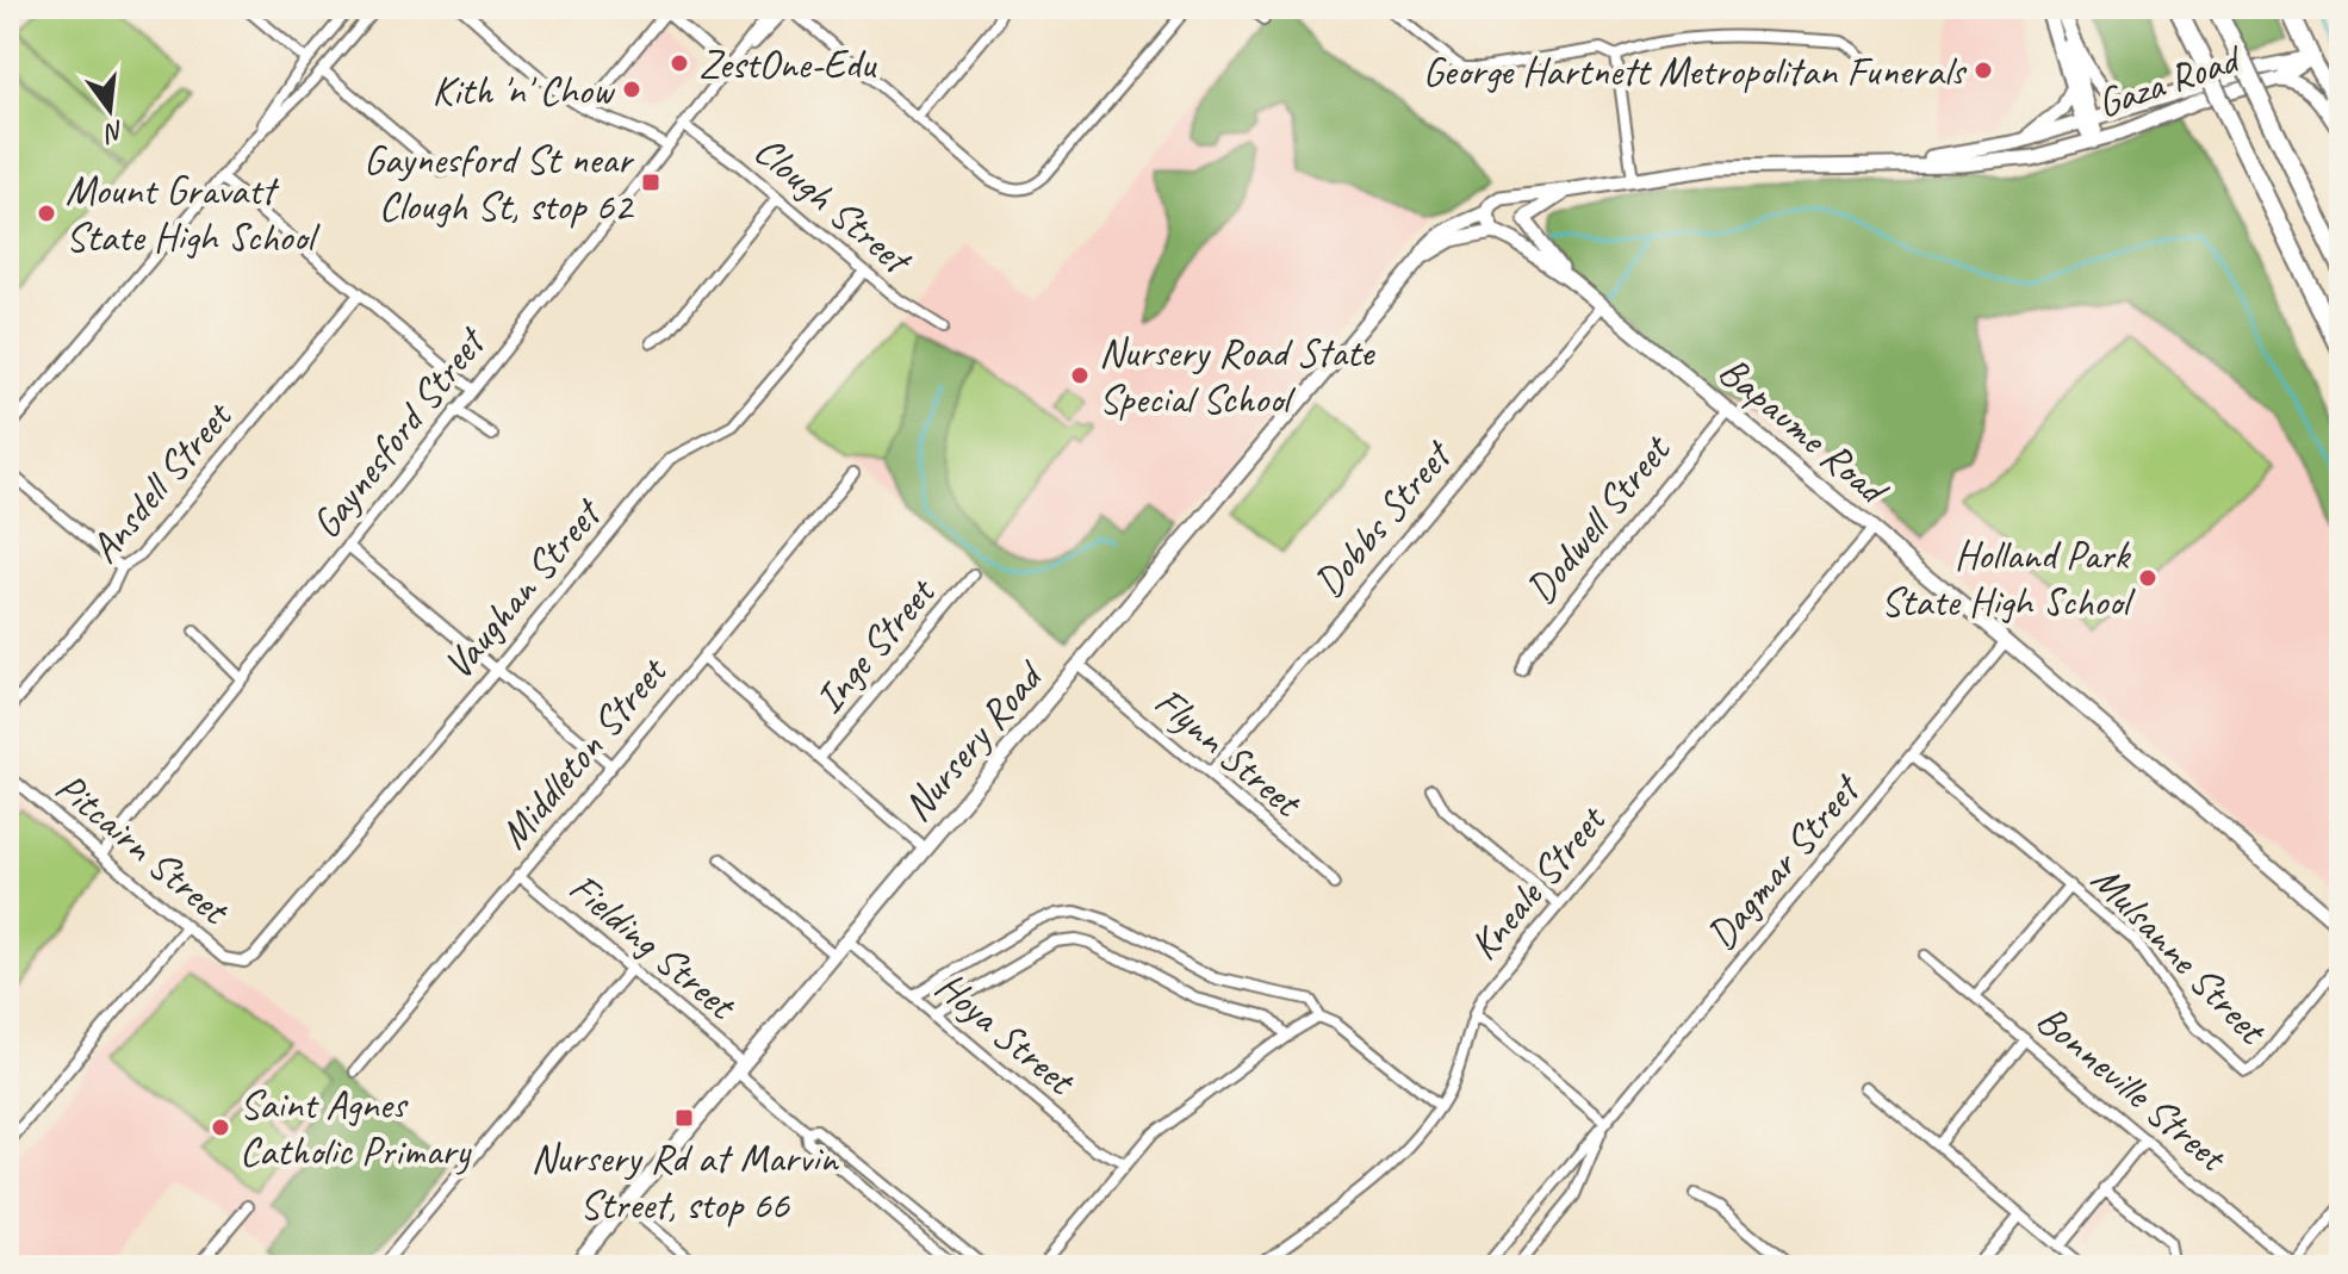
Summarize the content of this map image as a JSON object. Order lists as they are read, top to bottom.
{
  "streets": {
    "main road": ["Gaza Road", "Bapaume Road", "Nursery Road"],
    "street": [
      "Clough Street",
      "Gaynesford Street",
      "Ansdell Street",
      "Dobbs Street",
      "Dodwell Street",
      "Vaughan Street",
      "Inge Street",
      "Flynn Street",
      "Middleton Street",
      "Pitcairn Street",
      "Dagmar Street",
      "Kneale Street",
      "Fielding Street",
      "Mulsanne Street",
      "Hoya Street",
      "Bonneville Street"
    ]
  },
  "crossings": [
    ["Gaza Road", "Bapaume Road"],
    ["Gaza Road", "Nursery Road"],
    ["Clough Street", "Gaynesford Street"],
    ["Clough Street", "Vaughan Street"],
    ["Bapaume Road", "Dobbs Street"],
    ["Bapaume Road", "Dodwell Street"],
    ["Bapaume Road", "Nursery Road"],
    ["Bapaume Road", "Dagmar Street"],
    ["Bapaume Road", "Kneale Street"],
    ["Gaynesford Street", "Pitcairn Street"],
    ["Dobbs Street", "Flynn Street"],
    ["Vaughan Street", "Pitcairn Street"],
    ["Nursery Road", "Flynn Street"],
    ["Nursery Road", "Fielding Street"],
    ["Nursery Road", "Hoya Street"],
    ["Middleton Street", "Fielding Street"],
    ["Dagmar Street", "Mulsanne Street"]
  ],
  "places": {
    "other": [
      "ZestOne-Edu",
      "George Hartnett Metropolitan Funerals",
      "Kith 'n' Chow",
      "Mount Gravatt State High School",
      "Nursery Road State Special School",
      "Holland Park State High School",
      "Saint Agnes Catholic Primary"
    ],
    "transit": ["Gaynesford St near Clough St, stop 62", "Nursery Rd at Marvin Street, stop 66"]
  },
  "north": "bottom"
}
